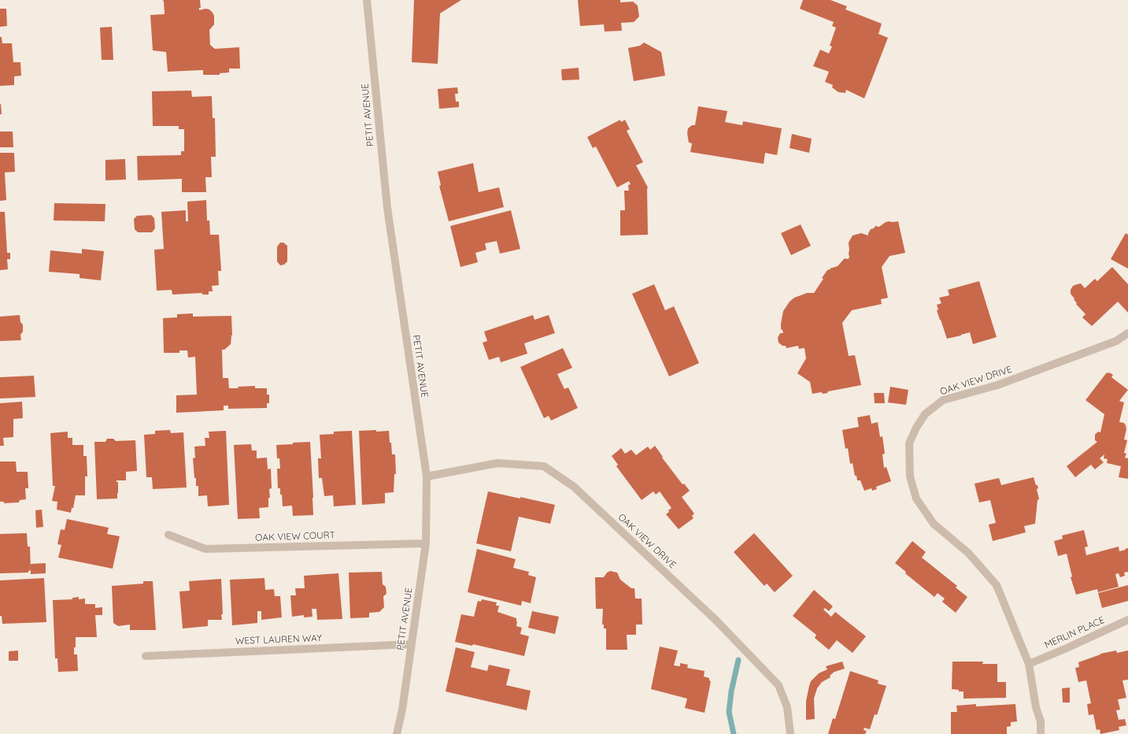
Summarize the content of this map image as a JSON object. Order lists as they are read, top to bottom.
{
  "streets": {
    "street": [
      "PETIT AVENUE",
      "OAK VIEW DRIVE",
      "OAK VIEW COURT",
      "MERLIN PLACE",
      "WEST LAUREN WAY"
    ]
  },
  "crossings": [
    ["PETIT AVENUE", "OAK VIEW DRIVE"],
    ["PETIT AVENUE", "OAK VIEW COURT"],
    ["PETIT AVENUE", "WEST LAUREN WAY"],
    ["OAK VIEW DRIVE", "MERLIN PLACE"]
  ]
}
